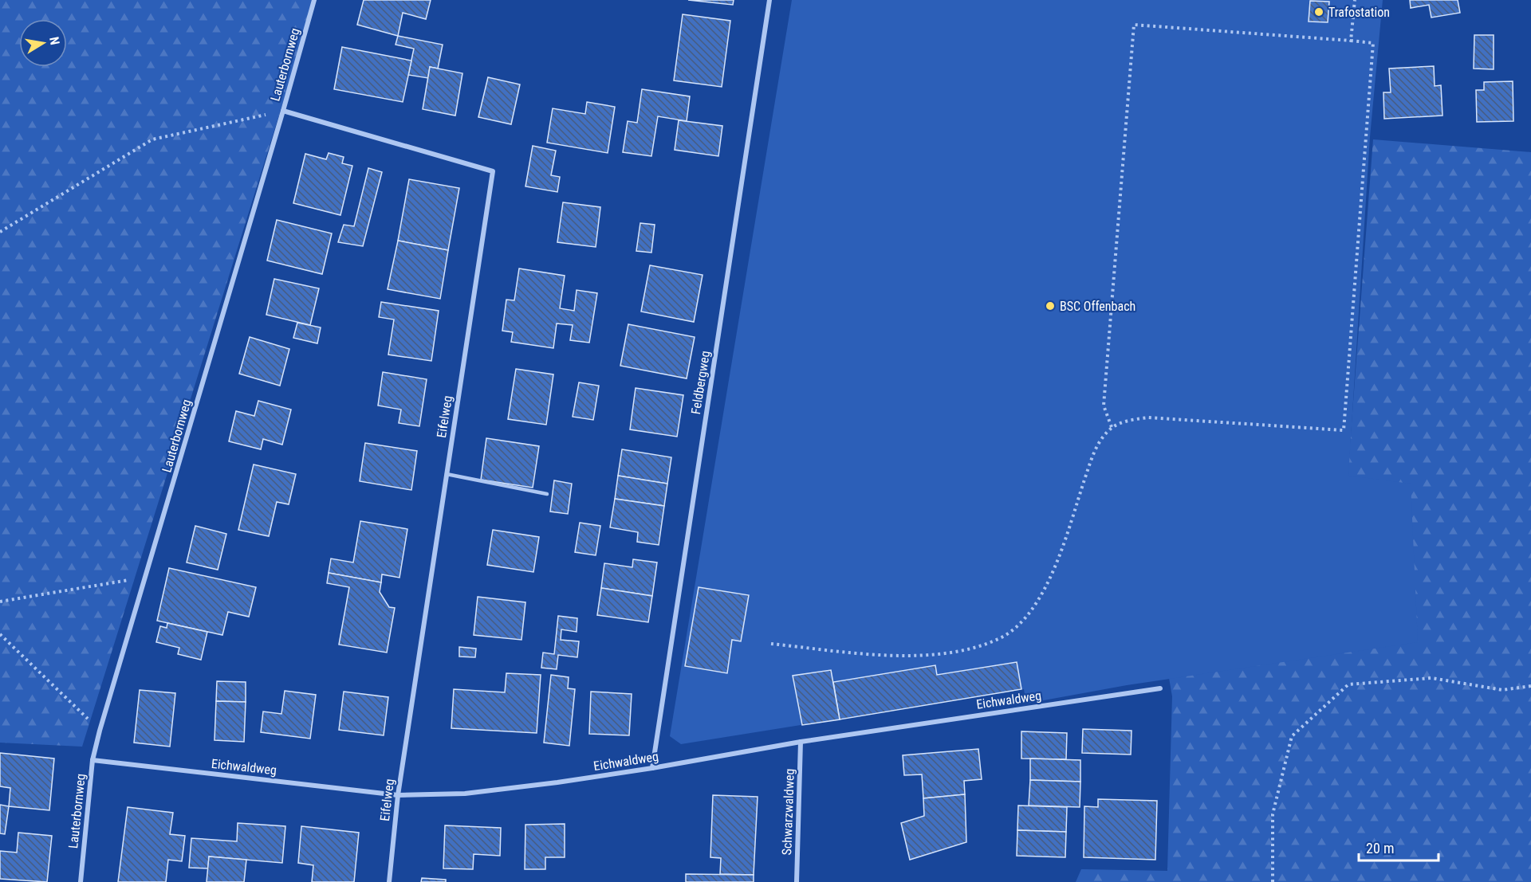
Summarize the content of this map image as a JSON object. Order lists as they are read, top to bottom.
{
  "streets": {
    "street": [
      "Lauterbornweg",
      "Feldbergweg",
      "Eifelweg",
      "Eichwaldweg",
      "Schwarzwaldweg"
    ]
  },
  "crossings": [
    ["Lauterbornweg", "Eifelweg"],
    ["Lauterbornweg", "Eichwaldweg"],
    ["Feldbergweg", "Eichwaldweg"],
    ["Eifelweg", "Eichwaldweg"],
    ["Eichwaldweg", "Schwarzwaldweg"]
  ],
  "places": ["Trafostation", "BSC Offenbach"],
  "scale_bar": "20 m",
  "north": "right"
}
